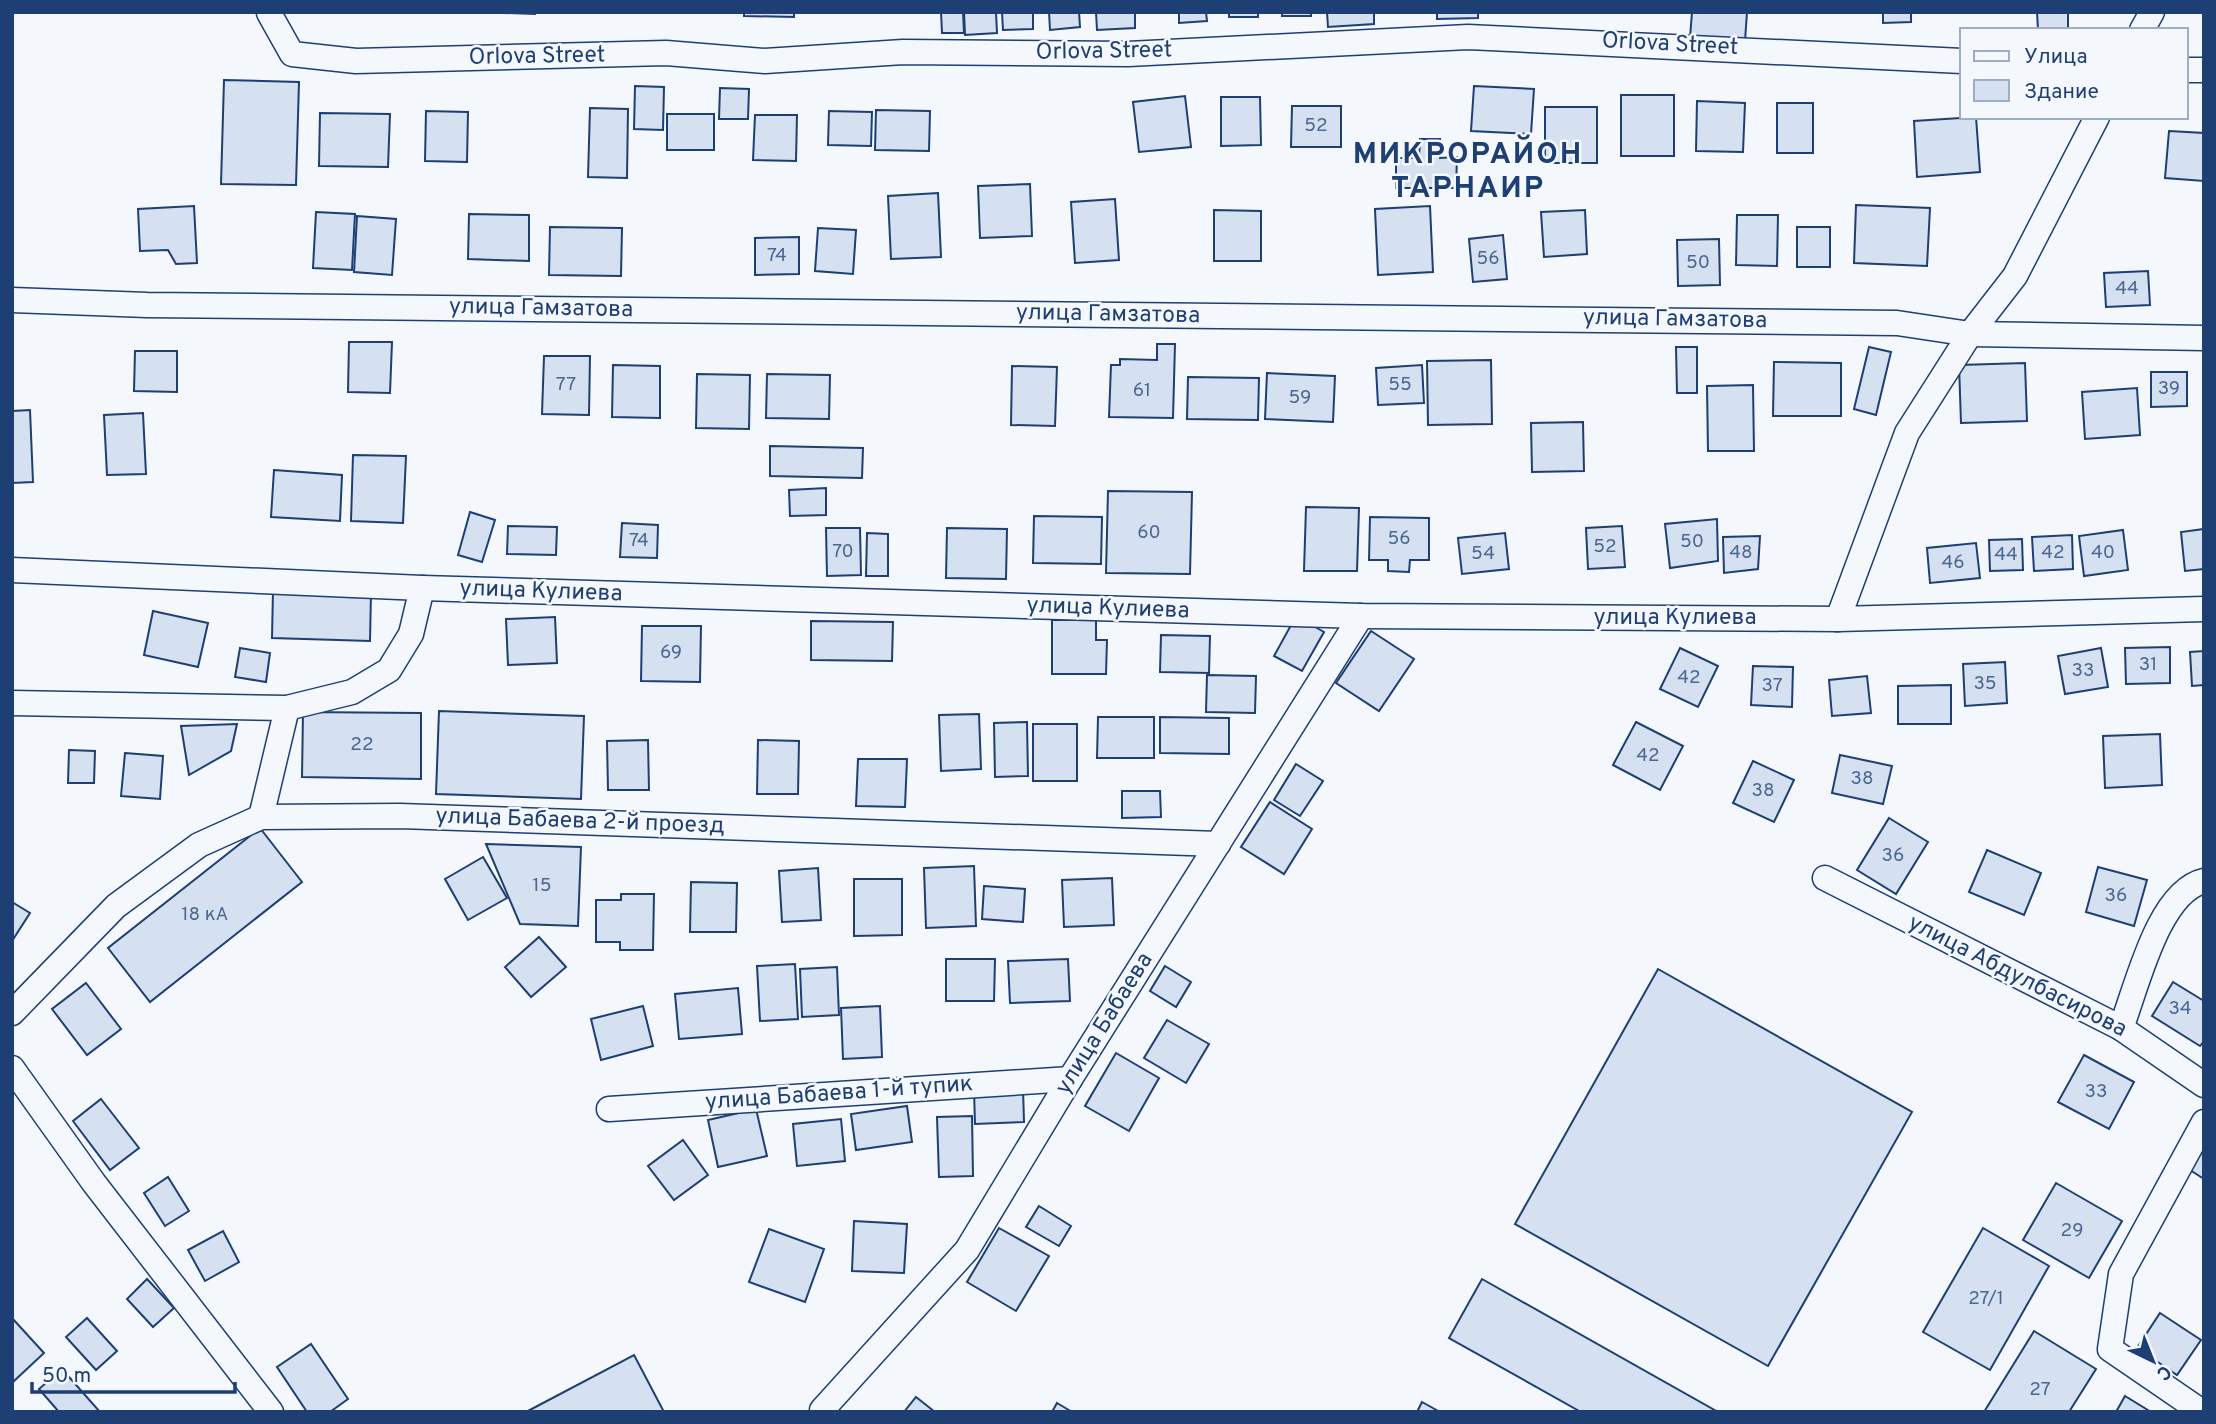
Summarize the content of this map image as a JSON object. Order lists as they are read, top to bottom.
{
  "streets": {
    "street": [
      "Orlova Street",
      "улица Гамзатова",
      "улица Кулиева",
      "улица Бабаева 2-й проезд",
      "улица Абдулбасирова",
      "улица Бабаева",
      "улица Бабаева 1-й тупик"
    ]
  },
  "crossings": [
    ["улица Кулиева", "улица Бабаева"],
    ["улица Бабаева 2-й проезд", "улица Бабаева"],
    ["улица Бабаева", "улица Бабаева 1-й тупик"]
  ],
  "districts": ["МИКРОРАЙОН ТАРНАИР"],
  "house_numbers": [
    "52",
    "74",
    "56",
    "50",
    "44",
    "77",
    "55",
    "39",
    "61",
    "59",
    "60",
    "56",
    "74",
    "50",
    "52",
    "70",
    "48",
    "42",
    "40",
    "54",
    "44",
    "46",
    "69",
    "31",
    "33",
    "42",
    "35",
    "37",
    "22",
    "42",
    "38",
    "38",
    "36",
    "15",
    "36",
    "18 кА",
    "34",
    "33",
    "29",
    "27/1",
    "27"
  ],
  "legend": ["Улица", "Здание"],
  "scale_bar": "50 m",
  "north": "bottom right"
}
